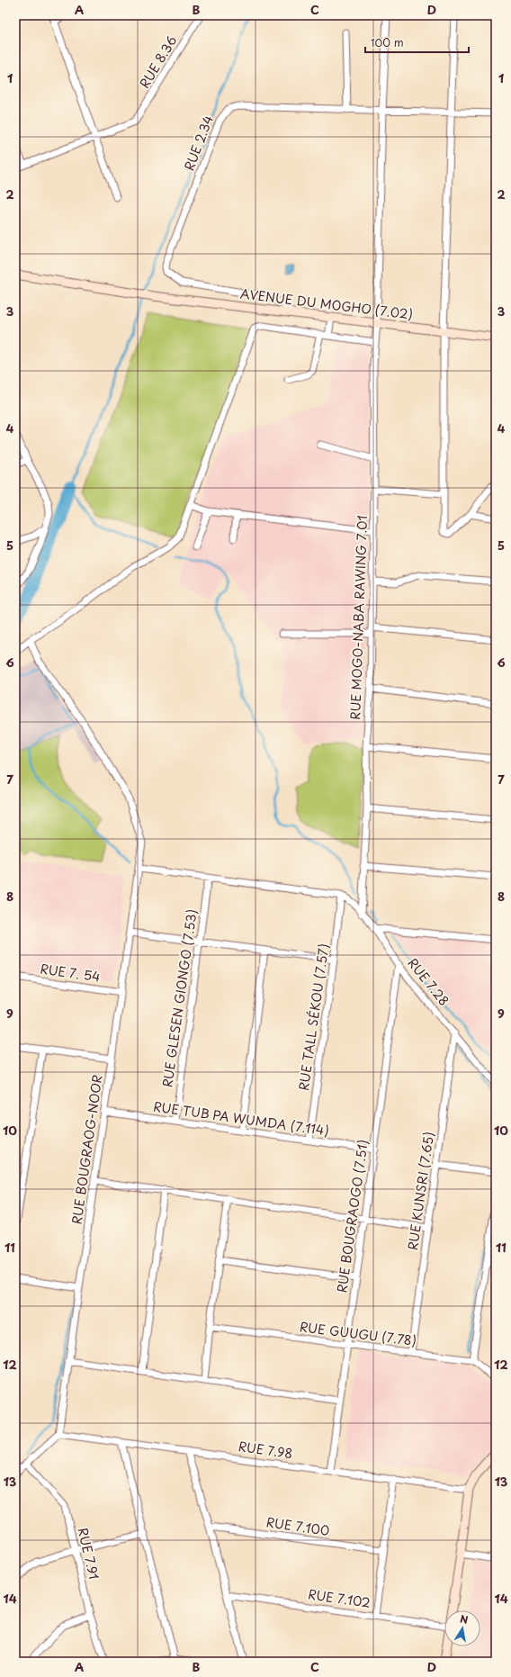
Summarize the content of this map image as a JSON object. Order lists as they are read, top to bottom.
{
  "streets": {
    "main road": ["AVENUE DU MOGHO (7.02)"],
    "street": [
      "RUE 8.36",
      "RUE 2.34",
      "RUE MOGO-NABA RAWING 7.01",
      "RUE 7. 54",
      "RUE 7.28",
      "RUE GLESEN GIONGO (7.53)",
      "RUE TALL SÉKOU (7.57)",
      "RUE TUB PA WUMDA (7.114)",
      "RUE BOUGRAOG-NOOR",
      "RUE KUNSRI (7.65)",
      "RUE BOUGRAOGO (7.51)",
      "RUE GUUGU (7.78)",
      "RUE 7.98",
      "RUE 7.100",
      "RUE 7.91",
      "RUE 7.102"
    ]
  },
  "crossings": [
    ["RUE 2.34", "AVENUE DU MOGHO (7.02)"],
    ["RUE 2.34", "RUE MOGO-NABA RAWING 7.01"],
    ["AVENUE DU MOGHO (7.02)", "RUE MOGO-NABA RAWING 7.01"],
    ["RUE MOGO-NABA RAWING 7.01", "RUE 7.28"],
    ["RUE 7. 54", "RUE BOUGRAOG-NOOR"],
    ["RUE 7.28", "RUE TALL SÉKOU (7.57)"],
    ["RUE 7.28", "RUE KUNSRI (7.65)"],
    ["RUE 7.28", "RUE BOUGRAOGO (7.51)"],
    ["RUE GLESEN GIONGO (7.53)", "RUE TUB PA WUMDA (7.114)"],
    ["RUE TALL SÉKOU (7.57)", "RUE TUB PA WUMDA (7.114)"],
    ["RUE TUB PA WUMDA (7.114)", "RUE BOUGRAOG-NOOR"],
    ["RUE TUB PA WUMDA (7.114)", "RUE BOUGRAOGO (7.51)"],
    ["RUE BOUGRAOG-NOOR", "RUE 7.98"],
    ["RUE KUNSRI (7.65)", "RUE GUUGU (7.78)"],
    ["RUE BOUGRAOGO (7.51)", "RUE GUUGU (7.78)"],
    ["RUE BOUGRAOGO (7.51)", "RUE 7.98"]
  ],
  "scale_bar": "100 m",
  "north": "top",
  "grid": {
    "columns": [
      "A",
      "B",
      "C",
      "D"
    ],
    "rows": [
      "1",
      "2",
      "3",
      "4",
      "5",
      "6",
      "7",
      "8",
      "9",
      "10",
      "11",
      "12",
      "13",
      "14"
    ]
  }
}
